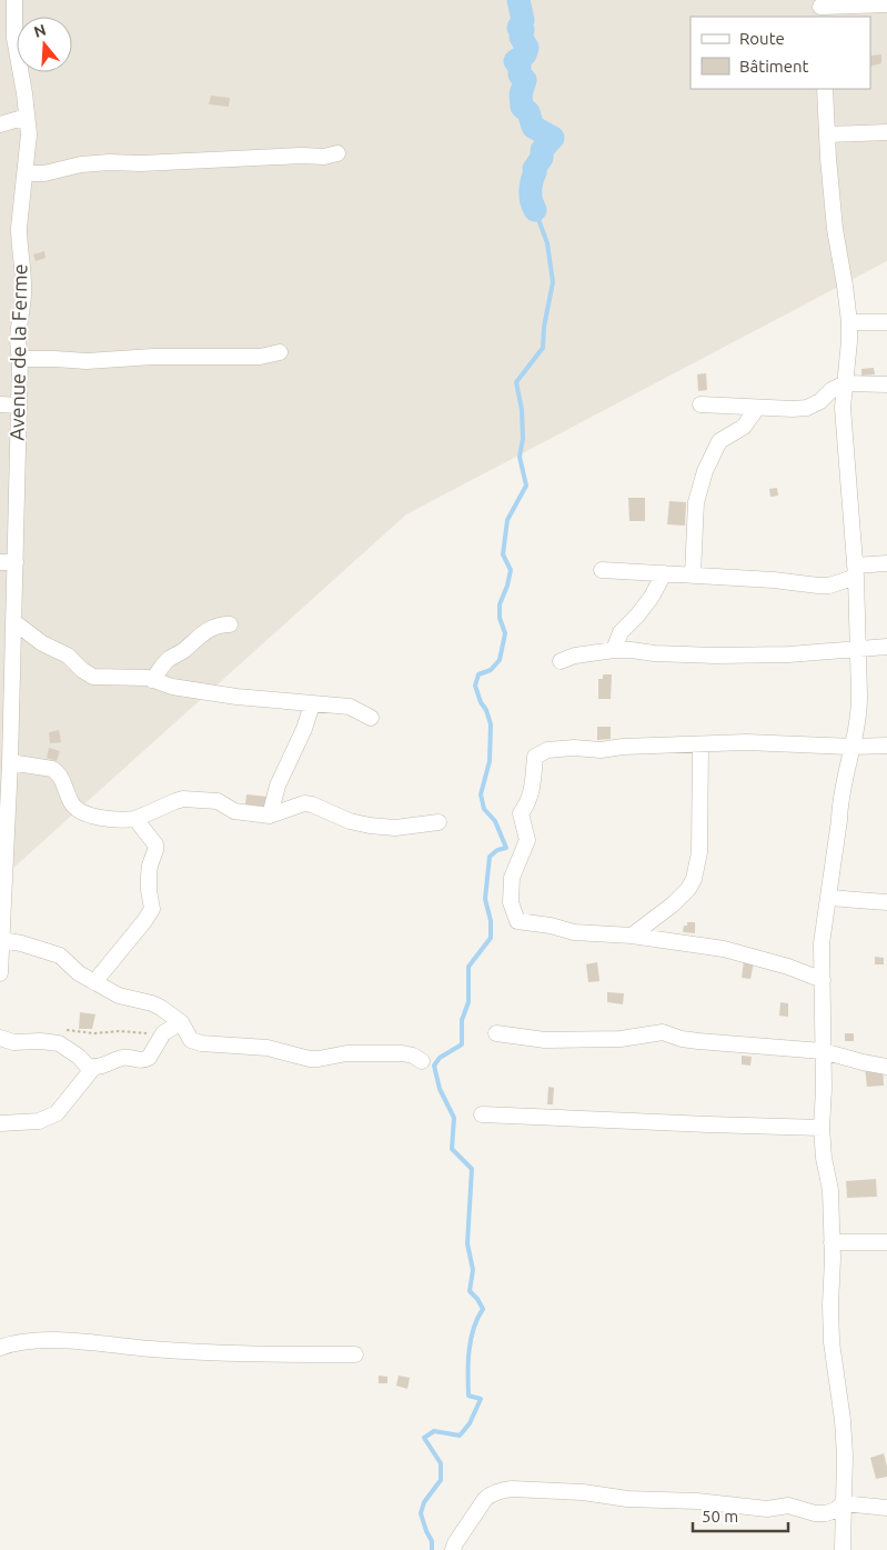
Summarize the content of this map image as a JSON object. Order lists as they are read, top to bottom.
{
  "streets": {
    "street": ["Avenue de la Ferme"]
  },
  "legend": ["Route", "Bâtiment"],
  "scale_bar": "50 m",
  "north": "top"
}
